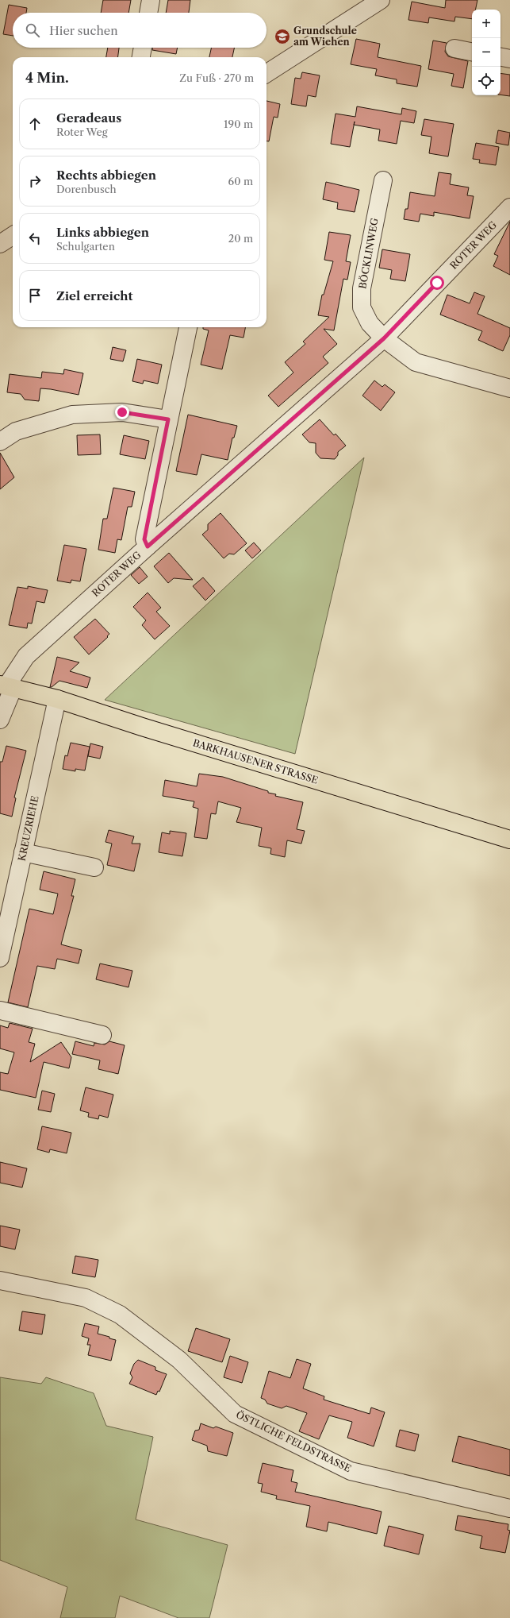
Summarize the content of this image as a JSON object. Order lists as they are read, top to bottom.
{
  "streets": {
    "main road": ["BARKHAUSENER STRASSE"],
    "street": [
      "ROTER WEG",
      "BÖCKLINWEG",
      "KREUZRIEHE",
      "ÖSTLICHE FELDSTRASSE"
    ]
  },
  "crossings": [
    ["ROTER WEG", "BÖCKLINWEG"],
    ["ROTER WEG", "BARKHAUSENER STRASSE"],
    ["BARKHAUSENER STRASSE", "KREUZRIEHE"]
  ],
  "places": {
    "school or university": ["Grundschule am Wiehen"]
  },
  "page": {
    "map_buttons": ["+", "−"],
    "search": "Hier suchen",
    "heading": ["4 Min.", "Zu Fuß · 270 m"],
    "list": [
      ["Geradeaus", "Roter Weg", "190 m"],
      ["Rechts abbiegen", "Dorenbusch", "60 m"],
      ["Links abbiegen", "Schulgarten", "20 m"],
      "Ziel erreicht"
    ]
  }
}
